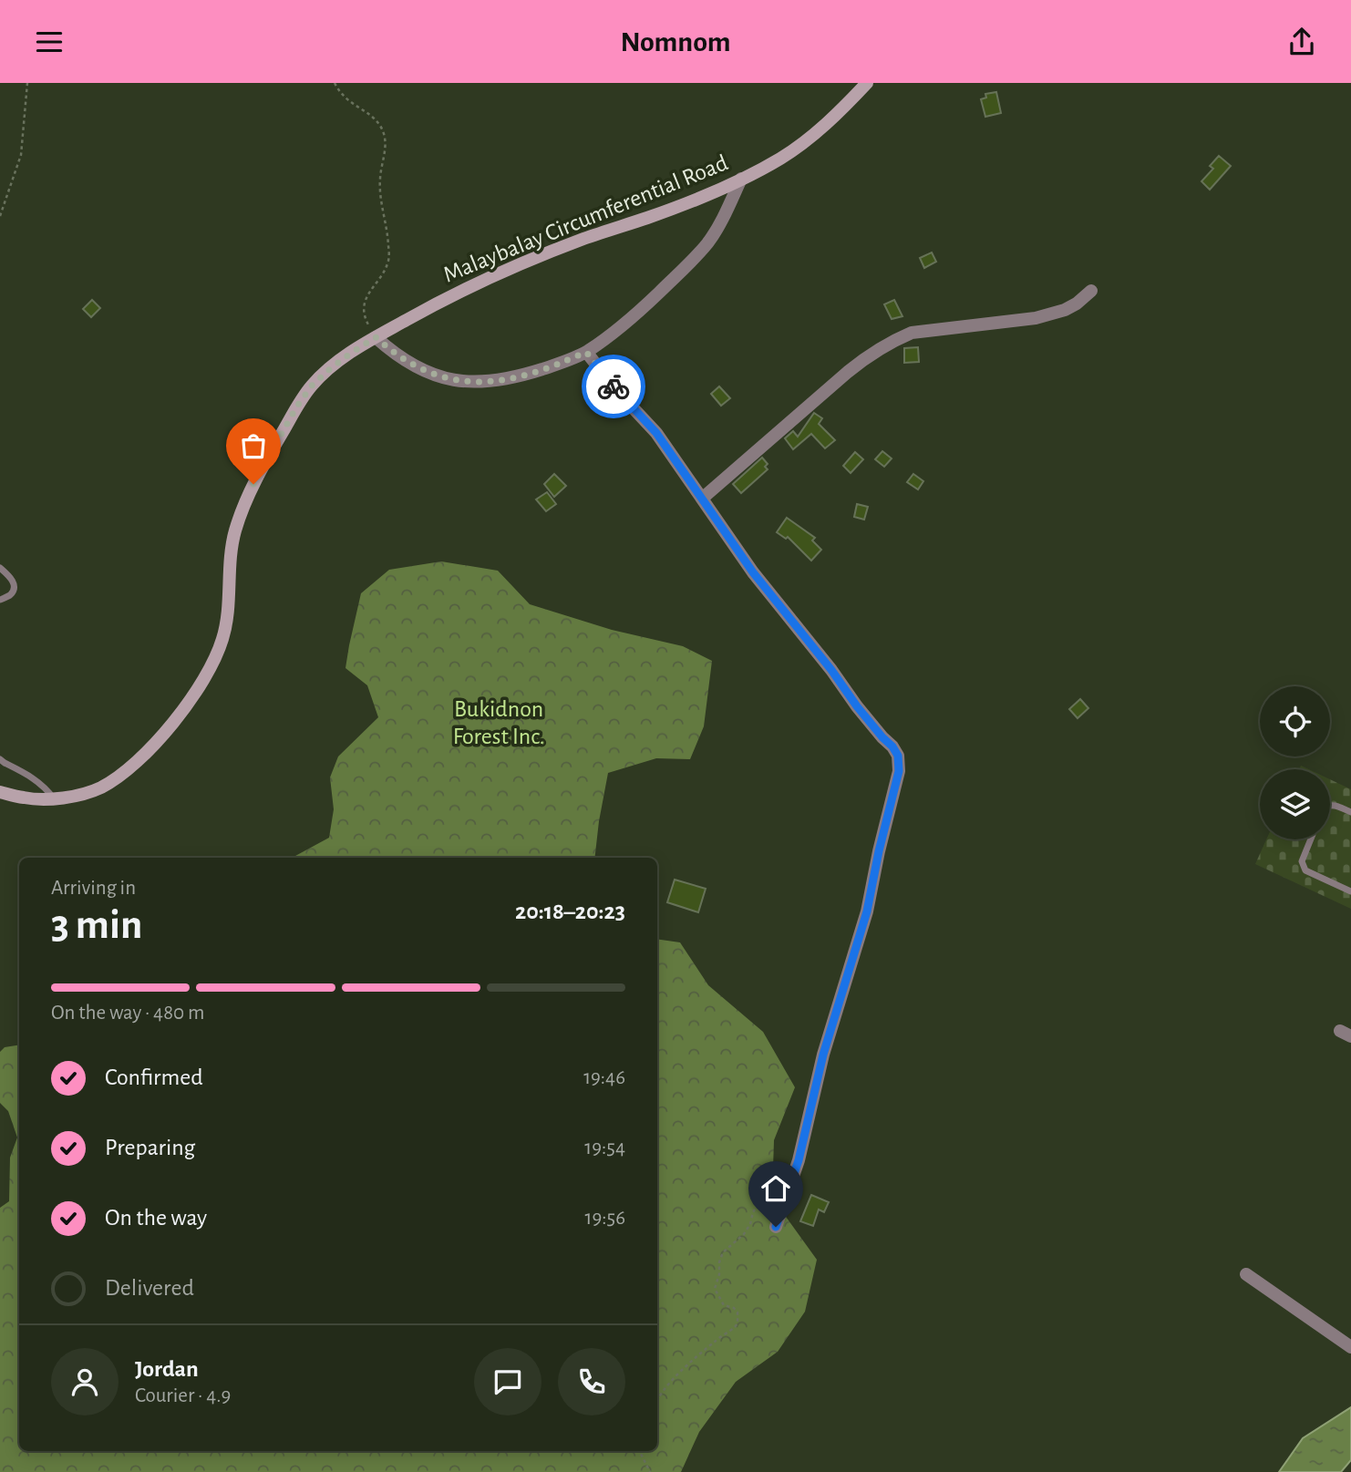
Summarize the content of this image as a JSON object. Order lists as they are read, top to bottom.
{
  "streets": {
    "main road": ["Malaybalay Circumferential Road"]
  },
  "parks": ["Bukidnon Forest Inc."],
  "page": {
    "header": "Nomnom",
    "heading": ["3 min", "Arriving in", "20:18–20:23"],
    "panel": ["Jordan", "Courier · 4.9"],
    "bar": "On the way · 480 m",
    "list": [
      ["Confirmed", "19:46"],
      ["Preparing", "19:54"],
      ["On the way", "19:56"],
      "Delivered"
    ]
  }
}
